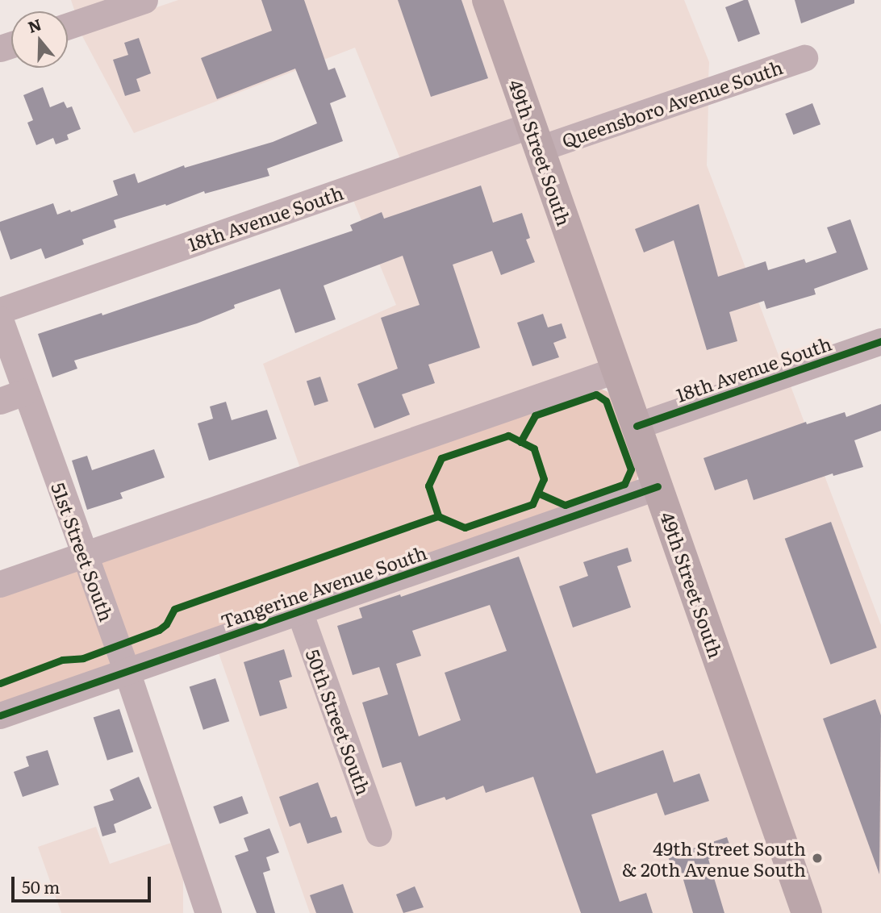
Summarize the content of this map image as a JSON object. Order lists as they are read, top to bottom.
{
  "streets": {
    "main road": ["49th Street South"],
    "street": [
      "Queensboro Avenue South",
      "18th Avenue South",
      "51st Street South",
      "Tangerine Avenue South",
      "50th Street South"
    ]
  },
  "crossings": [
    ["Queensboro Avenue South", "49th Street South"],
    ["Queensboro Avenue South", "18th Avenue South"],
    ["49th Street South", "18th Avenue South"],
    ["49th Street South", "Tangerine Avenue South"],
    ["51st Street South", "Tangerine Avenue South"],
    ["Tangerine Avenue South", "50th Street South"]
  ],
  "places": ["49th Street South & 20th Avenue South"],
  "scale_bar": "50 m",
  "north": "top"
}
